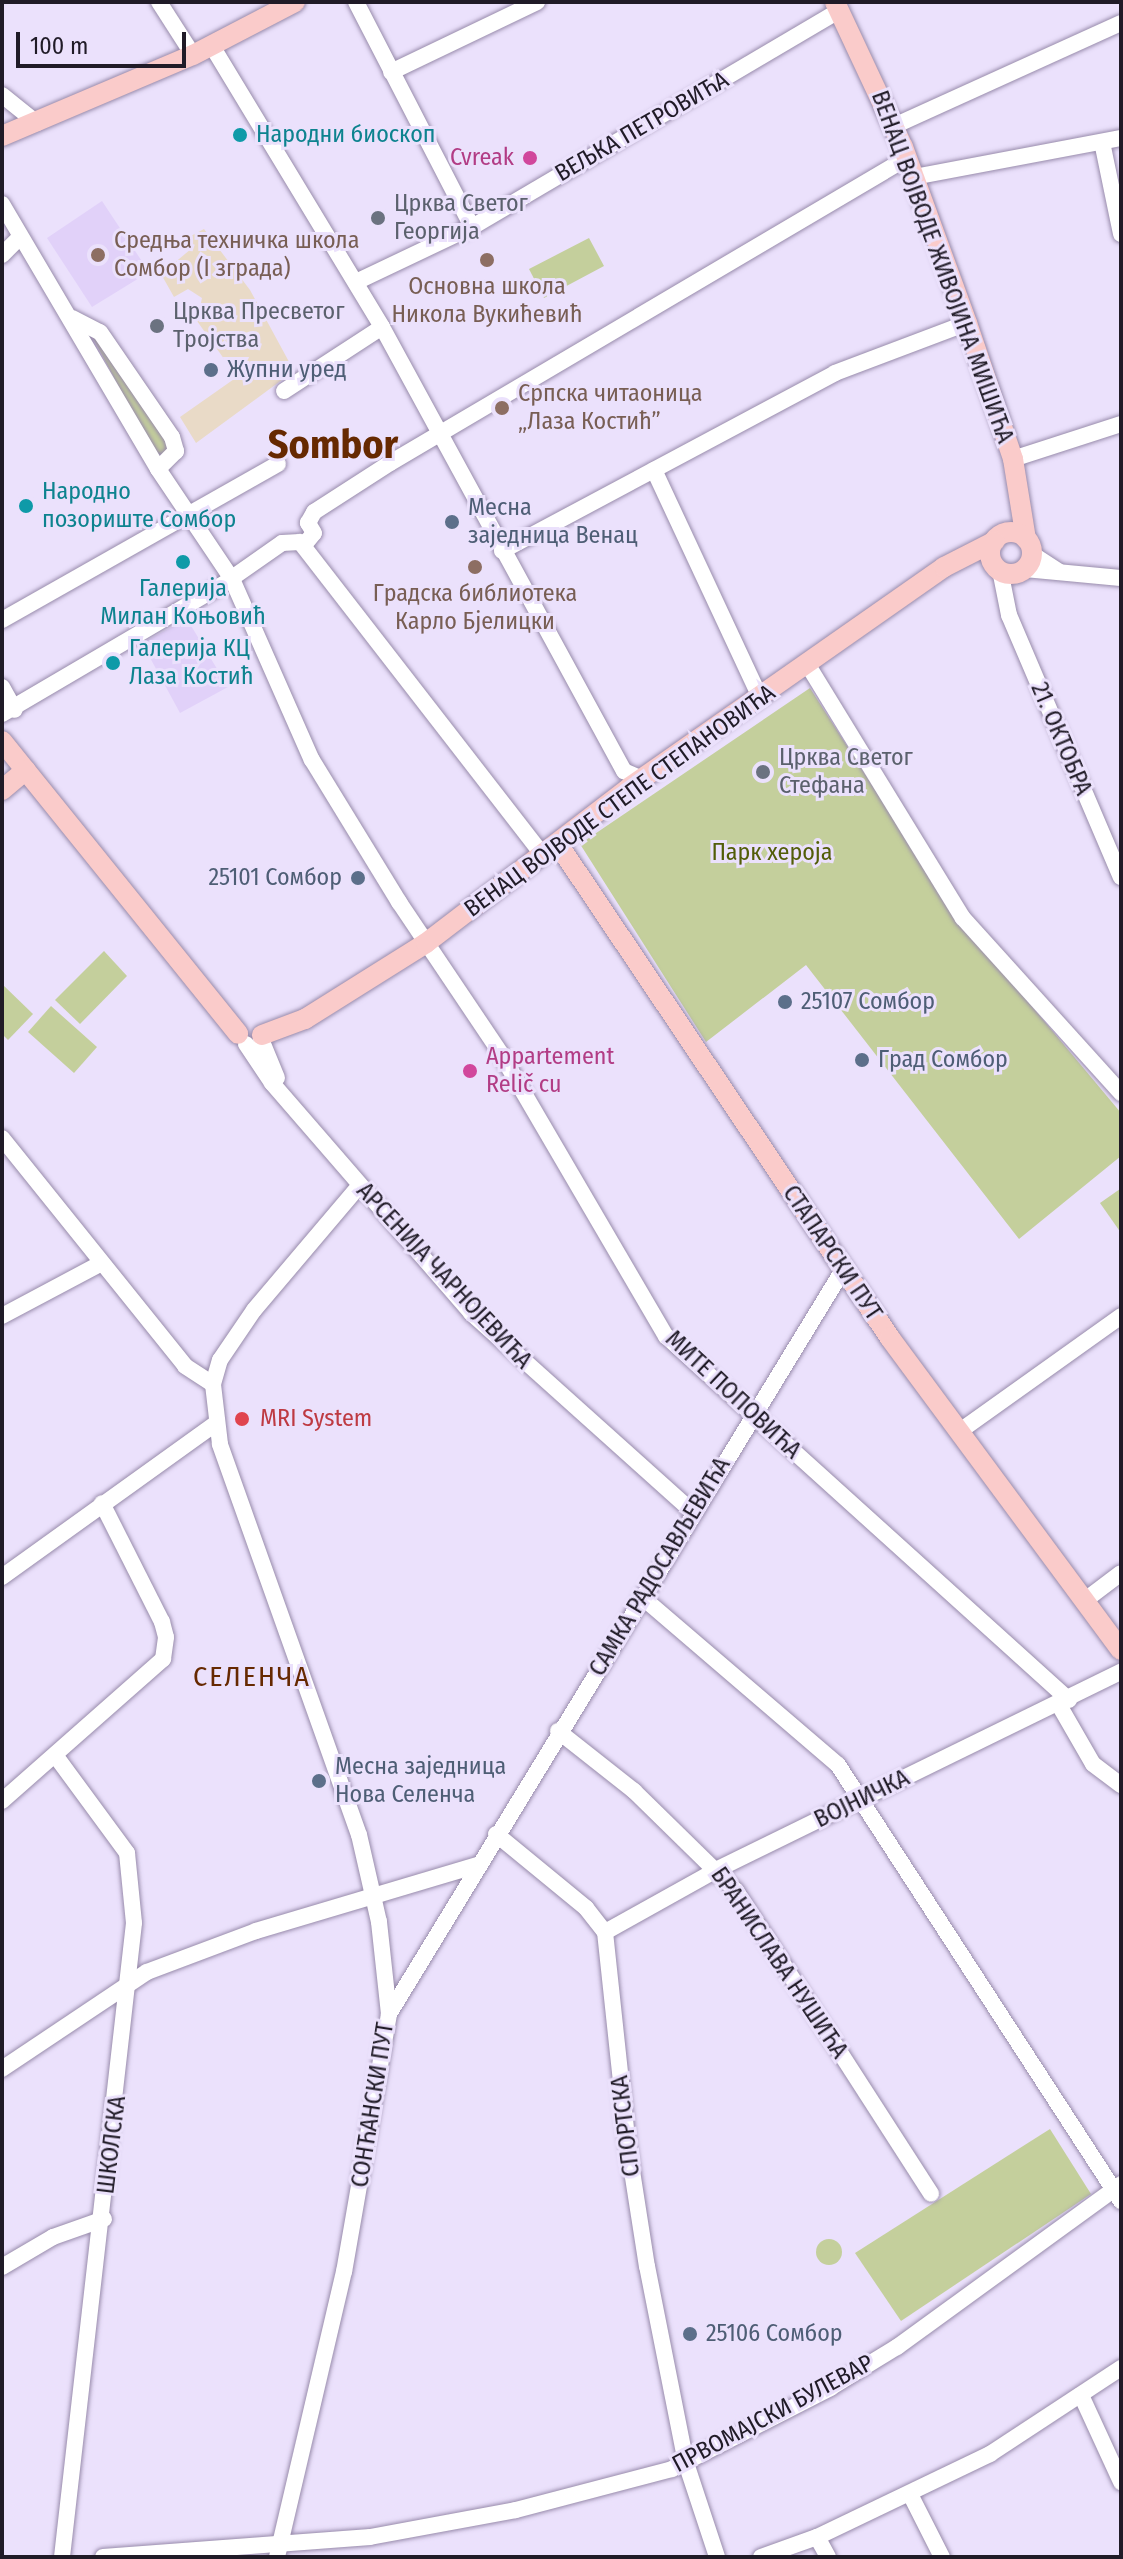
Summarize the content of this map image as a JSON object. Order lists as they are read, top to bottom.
{
  "streets": {
    "main road": ["ВЕНАЦ ВОЈВОДЕ ЖИВОЈИНА МИШИЋА", "ВЕНАЦ ВОЈВОДЕ СТЕПЕ СТЕПАНОВИЋА", "СТАПАРСКИ ПУТ"],
    "street": [
      "ВЕЉКА ПЕТРОВИЋА",
      "21. ОКТОБРА",
      "АРСЕНИЈА ЧАРНОЈЕВИЋА",
      "МИТЕ ПОПОВИЋА",
      "САМКА РАДОСАВЉЕВИЋА",
      "ВОЈНИЧКА",
      "БРАНИСЛАВА НУШИЋА",
      "СОНЋАНСКИ ПУТ",
      "СПОРТСКА",
      "ШКОЛСКА",
      "ПРВОМАЈСКИ БУЛЕВАР"
    ]
  },
  "crossings": [
    ["ВЕЉКА ПЕТРОВИЋА", "ВЕНАЦ ВОЈВОДЕ ЖИВОЈИНА МИШИЋА"],
    ["ВЕНАЦ ВОЈВОДЕ СТЕПЕ СТЕПАНОВИЋА", "СТАПАРСКИ ПУТ"],
    ["ВЕНАЦ ВОЈВОДЕ СТЕПЕ СТЕПАНОВИЋА", "АРСЕНИЈА ЧАРНОЈЕВИЋА"],
    ["ВЕНАЦ ВОЈВОДЕ СТЕПЕ СТЕПАНОВИЋА", "МИТЕ ПОПОВИЋА"],
    ["СТАПАРСКИ ПУТ", "САМКА РАДОСАВЉЕВИЋА"],
    ["АРСЕНИЈА ЧАРНОЈЕВИЋА", "САМКА РАДОСАВЉЕВИЋА"],
    ["МИТЕ ПОПОВИЋА", "САМКА РАДОСАВЉЕВИЋА"],
    ["МИТЕ ПОПОВИЋА", "ВОЈНИЧКА"],
    ["САМКА РАДОСАВЉЕВИЋА", "БРАНИСЛАВА НУШИЋА"],
    ["САМКА РАДОСАВЉЕВИЋА", "СОНЋАНСКИ ПУТ"],
    ["ВОЈНИЧКА", "БРАНИСЛАВА НУШИЋА"],
    ["ВОЈНИЧКА", "СПОРТСКА"],
    ["СОНЋАНСКИ ПУТ", "ПРВОМАЈСКИ БУЛЕВАР"],
    ["СПОРТСКА", "ПРВОМАЈСКИ БУЛЕВАР"]
  ],
  "districts": ["Sombor", "СЕЛЕНЧА"],
  "parks": ["Парк хероја"],
  "places": [
    "Народни биоскоп",
    "Cvreak",
    "Црква Светог Георгија",
    "Средња техничка школа Сомбор (I зграда)",
    "Основна школа Никола Вукићевић",
    "Црква Пресветог Тројства",
    "Жупни уред",
    "Српска читаоница „Лаза Костић”",
    "Народно позориште Сомбор",
    "Месна заједница Венац",
    "Галерија Милан Коњовић",
    "Градска библиотека Карло Бјелицки",
    "Галерија КЦ Лаза Костић",
    "Црква Светог Стефана",
    "25101 Сомбор",
    "25107 Сомбор",
    "Град Сомбор",
    "Appartement Relič cu",
    "MRI System",
    "Месна заједница Нова Селенча",
    "25106 Сомбор"
  ],
  "scale_bar": "100 m"
}
